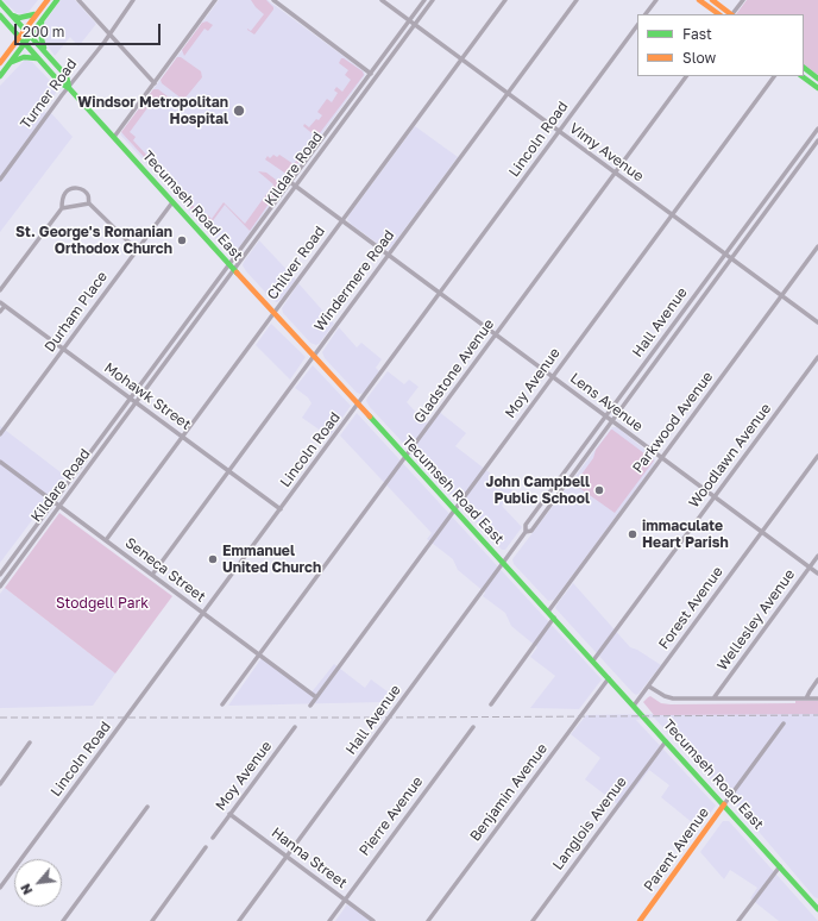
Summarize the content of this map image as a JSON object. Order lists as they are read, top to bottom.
{
  "streets": {
    "main road": ["Tecumseh Road East", "Parent Avenue"],
    "street": [
      "Turner Road",
      "Lincoln Road",
      "Vimy Avenue",
      "Kildare Road",
      "Chilver Road",
      "Windermere Road",
      "Durham Place",
      "Hall Avenue",
      "Gladstone Avenue",
      "Moy Avenue",
      "Mohawk Street",
      "Lens Avenue",
      "Parkwood Avenue",
      "Woodlawn Avenue",
      "Seneca Street",
      "Forest Avenue",
      "Wellesley Avenue",
      "Benjamin Avenue",
      "Pierre Avenue",
      "Langlois Avenue",
      "Hanna Street"
    ]
  },
  "crossings": [
    ["Turner Road", "Tecumseh Road East"],
    ["Lincoln Road", "Vimy Avenue"],
    ["Lincoln Road", "Tecumseh Road East"],
    ["Lincoln Road", "Mohawk Street"],
    ["Lincoln Road", "Lens Avenue"],
    ["Lincoln Road", "Seneca Street"],
    ["Vimy Avenue", "Kildare Road"],
    ["Vimy Avenue", "Chilver Road"],
    ["Vimy Avenue", "Windermere Road"],
    ["Vimy Avenue", "Hall Avenue"],
    ["Vimy Avenue", "Gladstone Avenue"],
    ["Vimy Avenue", "Moy Avenue"],
    ["Vimy Avenue", "Parkwood Avenue"],
    ["Kildare Road", "Tecumseh Road East"],
    ["Kildare Road", "Mohawk Street"],
    ["Kildare Road", "Lens Avenue"],
    ["Kildare Road", "Seneca Street"],
    ["Tecumseh Road East", "Chilver Road"],
    ["Tecumseh Road East", "Windermere Road"],
    ["Tecumseh Road East", "Durham Place"],
    ["Tecumseh Road East", "Hall Avenue"],
    ["Tecumseh Road East", "Gladstone Avenue"],
    ["Tecumseh Road East", "Moy Avenue"],
    ["Tecumseh Road East", "Parkwood Avenue"],
    ["Tecumseh Road East", "Woodlawn Avenue"],
    ["Tecumseh Road East", "Forest Avenue"],
    ["Tecumseh Road East", "Benjamin Avenue"],
    ["Tecumseh Road East", "Langlois Avenue"],
    ["Tecumseh Road East", "Parent Avenue"],
    ["Chilver Road", "Mohawk Street"],
    ["Chilver Road", "Lens Avenue"],
    ["Chilver Road", "Seneca Street"],
    ["Windermere Road", "Mohawk Street"],
    ["Windermere Road", "Lens Avenue"],
    ["Windermere Road", "Seneca Street"],
    ["Durham Place", "Mohawk Street"],
    ["Hall Avenue", "Lens Avenue"],
    ["Hall Avenue", "Hanna Street"],
    ["Gladstone Avenue", "Lens Avenue"],
    ["Gladstone Avenue", "Seneca Street"],
    ["Moy Avenue", "Lens Avenue"],
    ["Moy Avenue", "Seneca Street"],
    ["Moy Avenue", "Hanna Street"],
    ["Lens Avenue", "Parkwood Avenue"],
    ["Lens Avenue", "Woodlawn Avenue"],
    ["Lens Avenue", "Forest Avenue"],
    ["Lens Avenue", "Wellesley Avenue"],
    ["Pierre Avenue", "Hanna Street"]
  ],
  "parks": ["Stodgell Park"],
  "places": [
    "Windsor Metropolitan Hospital",
    "St. George's Romanian Orthodox Church",
    "John Campbell Public School",
    "immaculate Heart Parish",
    "Emmanuel United Church"
  ],
  "legend": ["Fast", "Slow"],
  "scale_bar": "200 m",
  "north": "bottom left"
}
